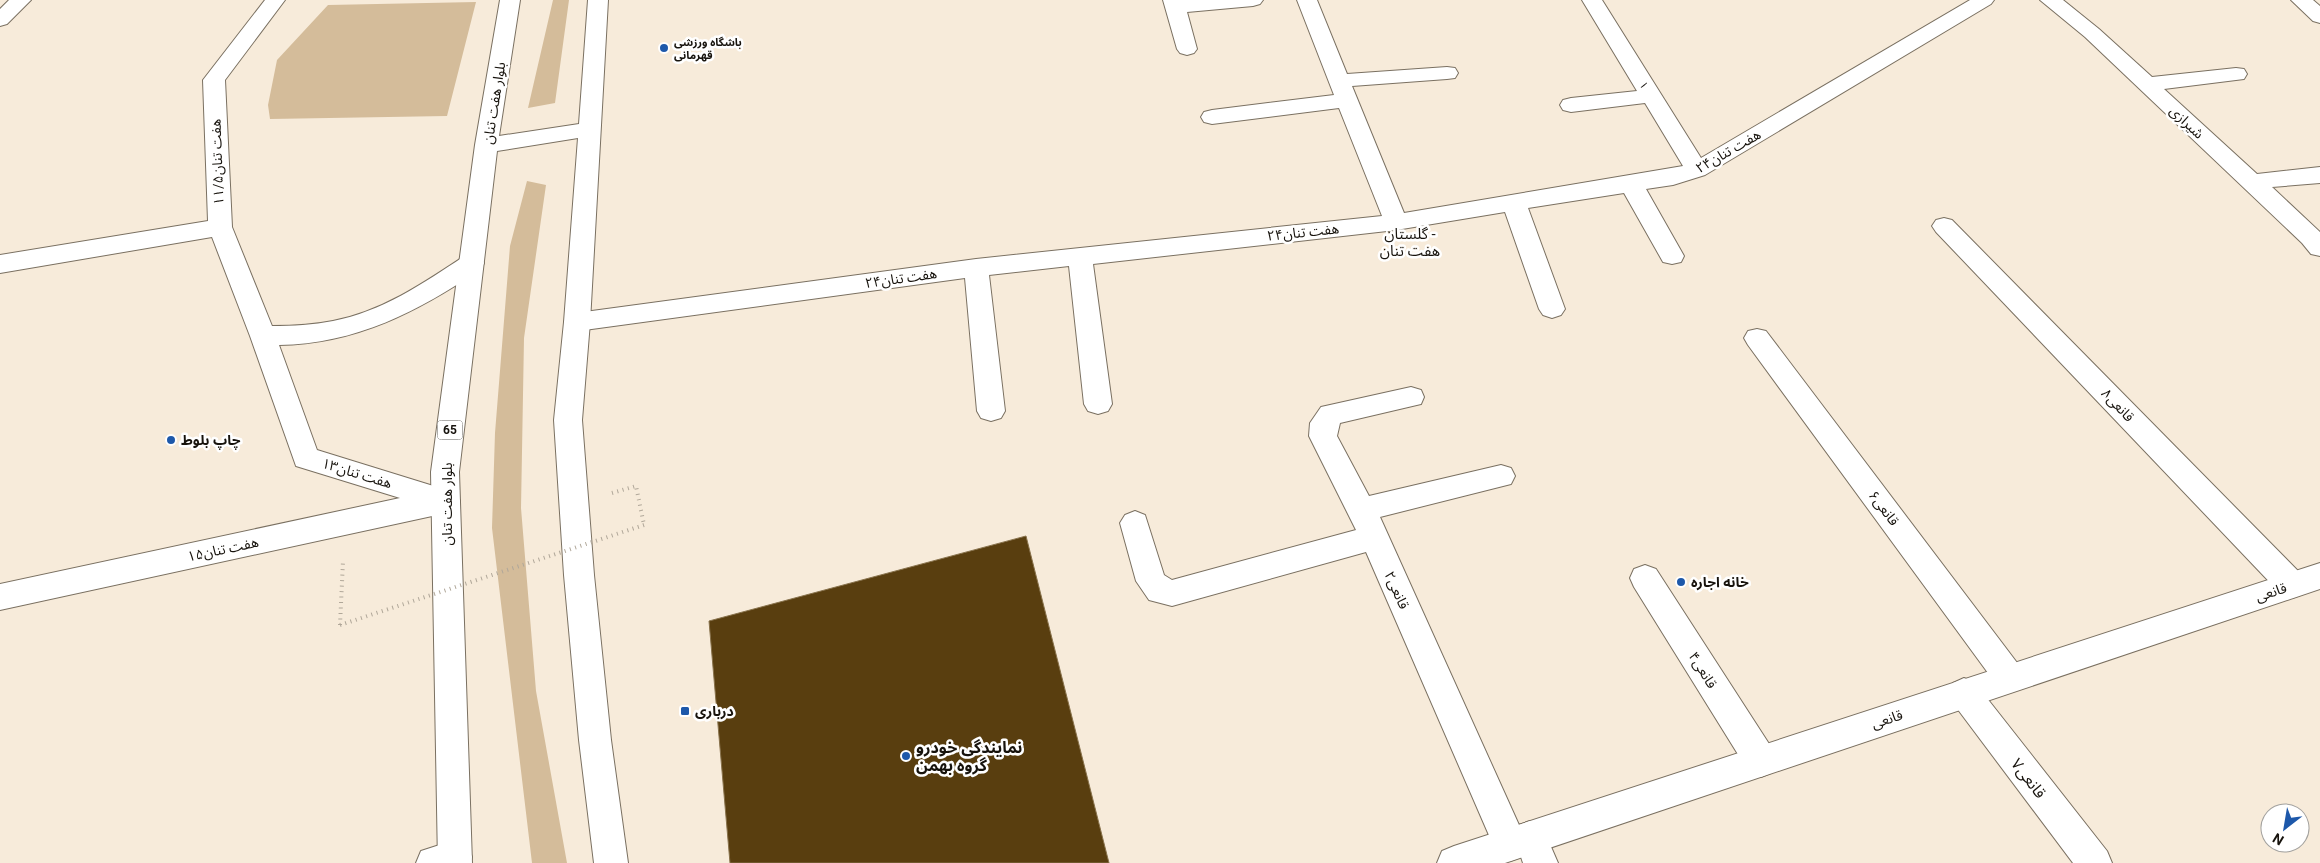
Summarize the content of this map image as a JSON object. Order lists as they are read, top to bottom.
{
  "streets": {
    "street": [
      "۱",
      "بلوار هفت تنان",
      "شیرازی",
      "هفت تنان۲۴",
      "۱۱/۵هفت تنان",
      "۸قانعی",
      "65",
      "۱۳هفت تنان",
      "۶قانعی",
      "هفت تنان۱۵",
      "۲قانعی",
      "قانعی",
      "۴قانعی",
      "۷قانعی"
    ]
  },
  "crossings": [
    ["۱", "هفت تنان۲۴"],
    ["بلوار هفت تنان", "۱۳هفت تنان"],
    ["بلوار هفت تنان", "هفت تنان۱۵"],
    ["۱۱/۵هفت تنان", "۱۳هفت تنان"],
    ["۸قانعی", "قانعی"],
    ["۱۳هفت تنان", "هفت تنان۱۵"],
    ["۶قانعی", "قانعی"],
    ["۲قانعی", "قانعی"],
    ["قانعی", "۴قانعی"],
    ["قانعی", "۷قانعی"]
  ],
  "districts": ["گلستان - هفت تنان"],
  "places": {
    "other": [
      "باشگاه ورزشی قهرمانی",
      "چاپ بلوط",
      "خانه اجاره",
      "نمایندگی خودرو گروه بهمن"
    ],
    "transit": ["درباری"]
  },
  "north": "bottom left"
}
